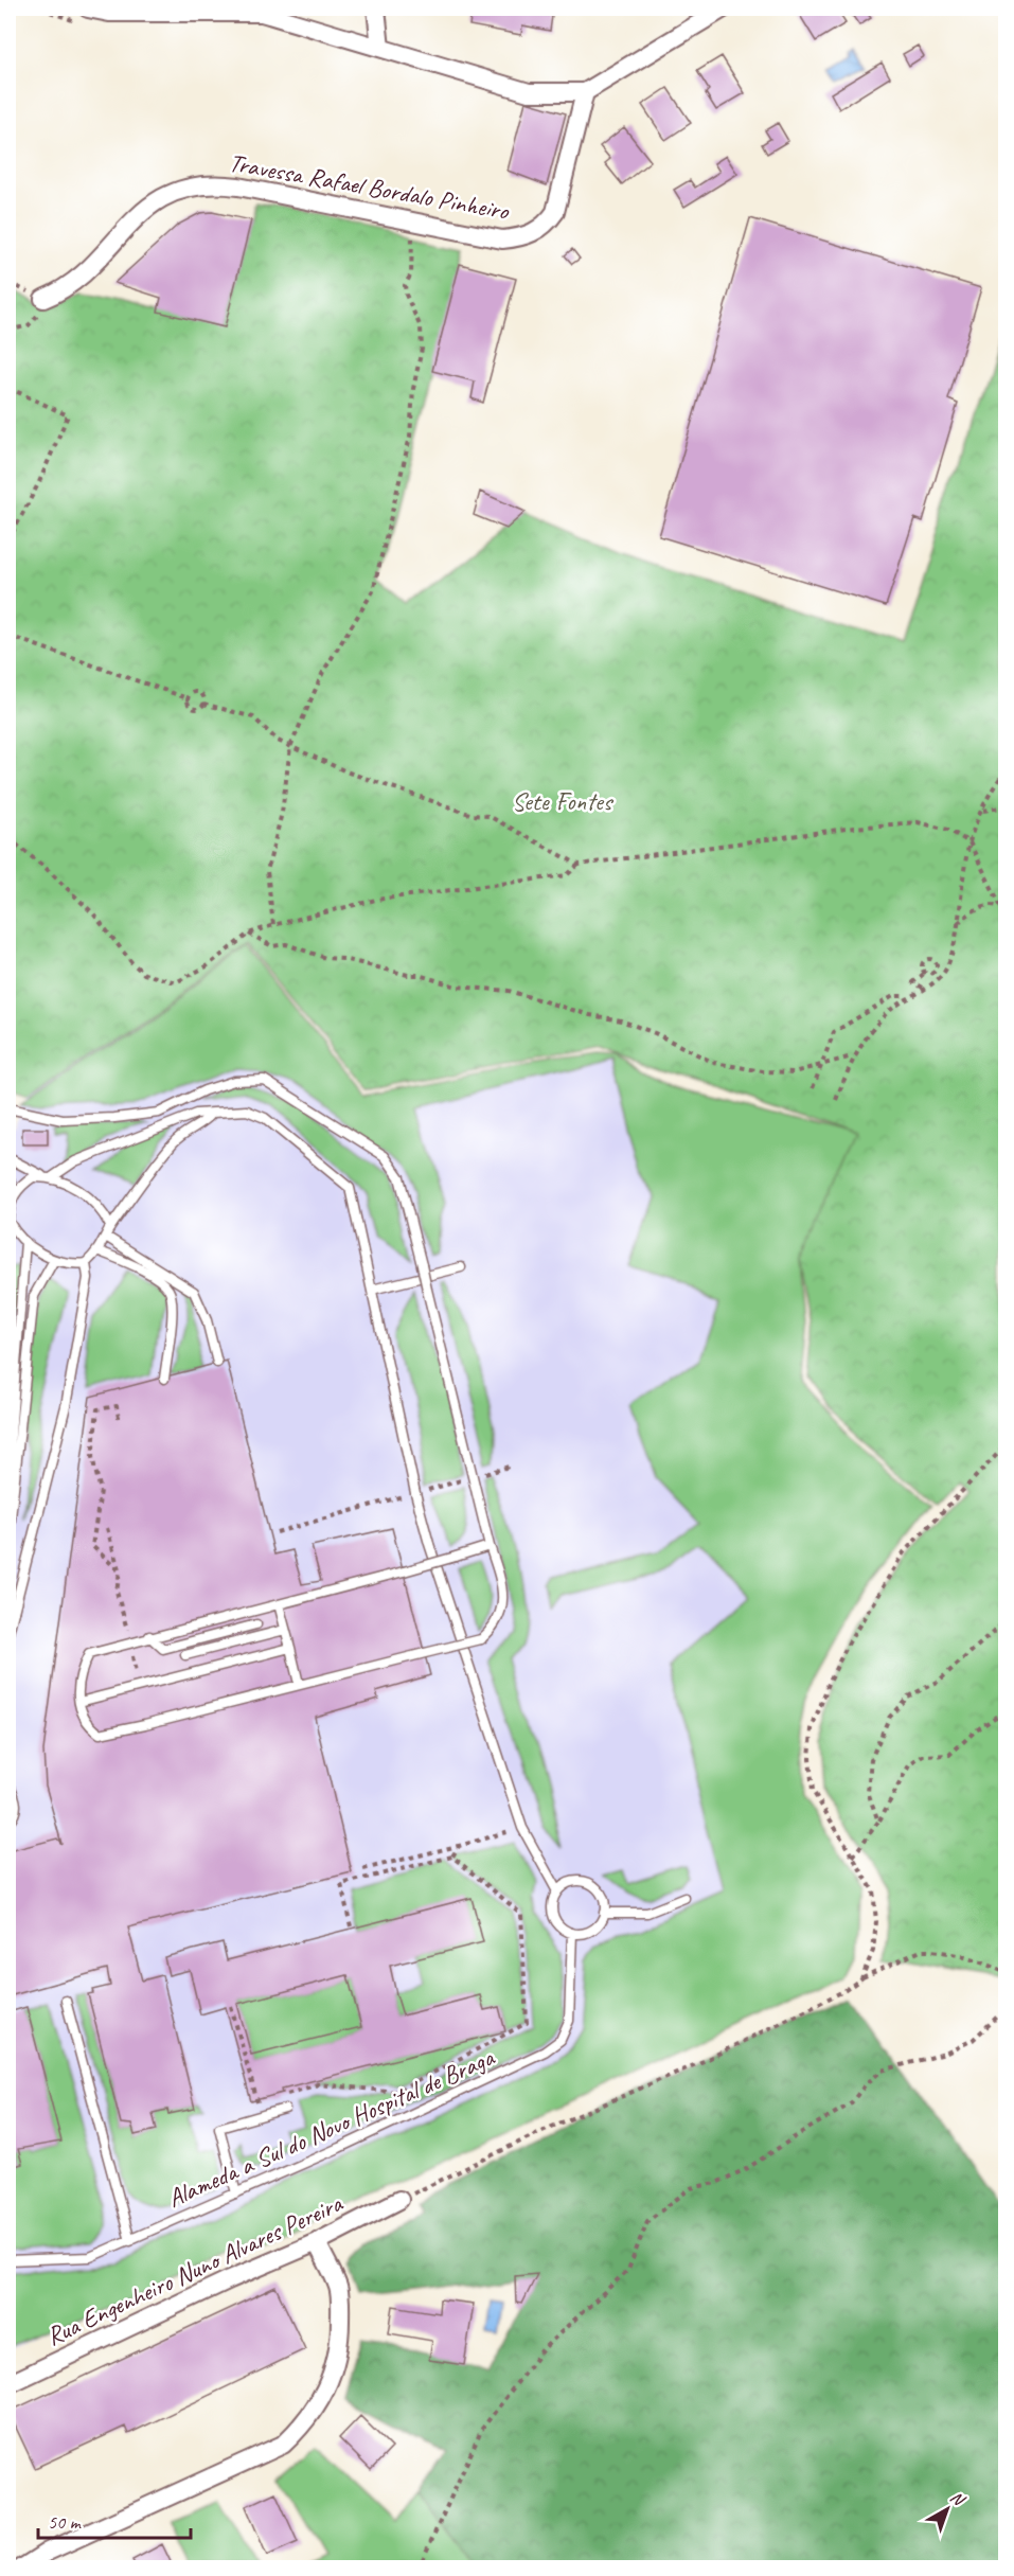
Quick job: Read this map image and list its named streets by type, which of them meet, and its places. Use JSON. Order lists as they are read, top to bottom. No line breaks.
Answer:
{"streets":{"street":["Travessa Rafael Bordalo Pinheiro","Rua Engenheiro Nuno Alvares Pereira"],"lane":["Alameda a Sul do Novo Hospital de Braga"]},"parks":["Sete Fontes"],"scale_bar":"50 m","north":"top right"}
